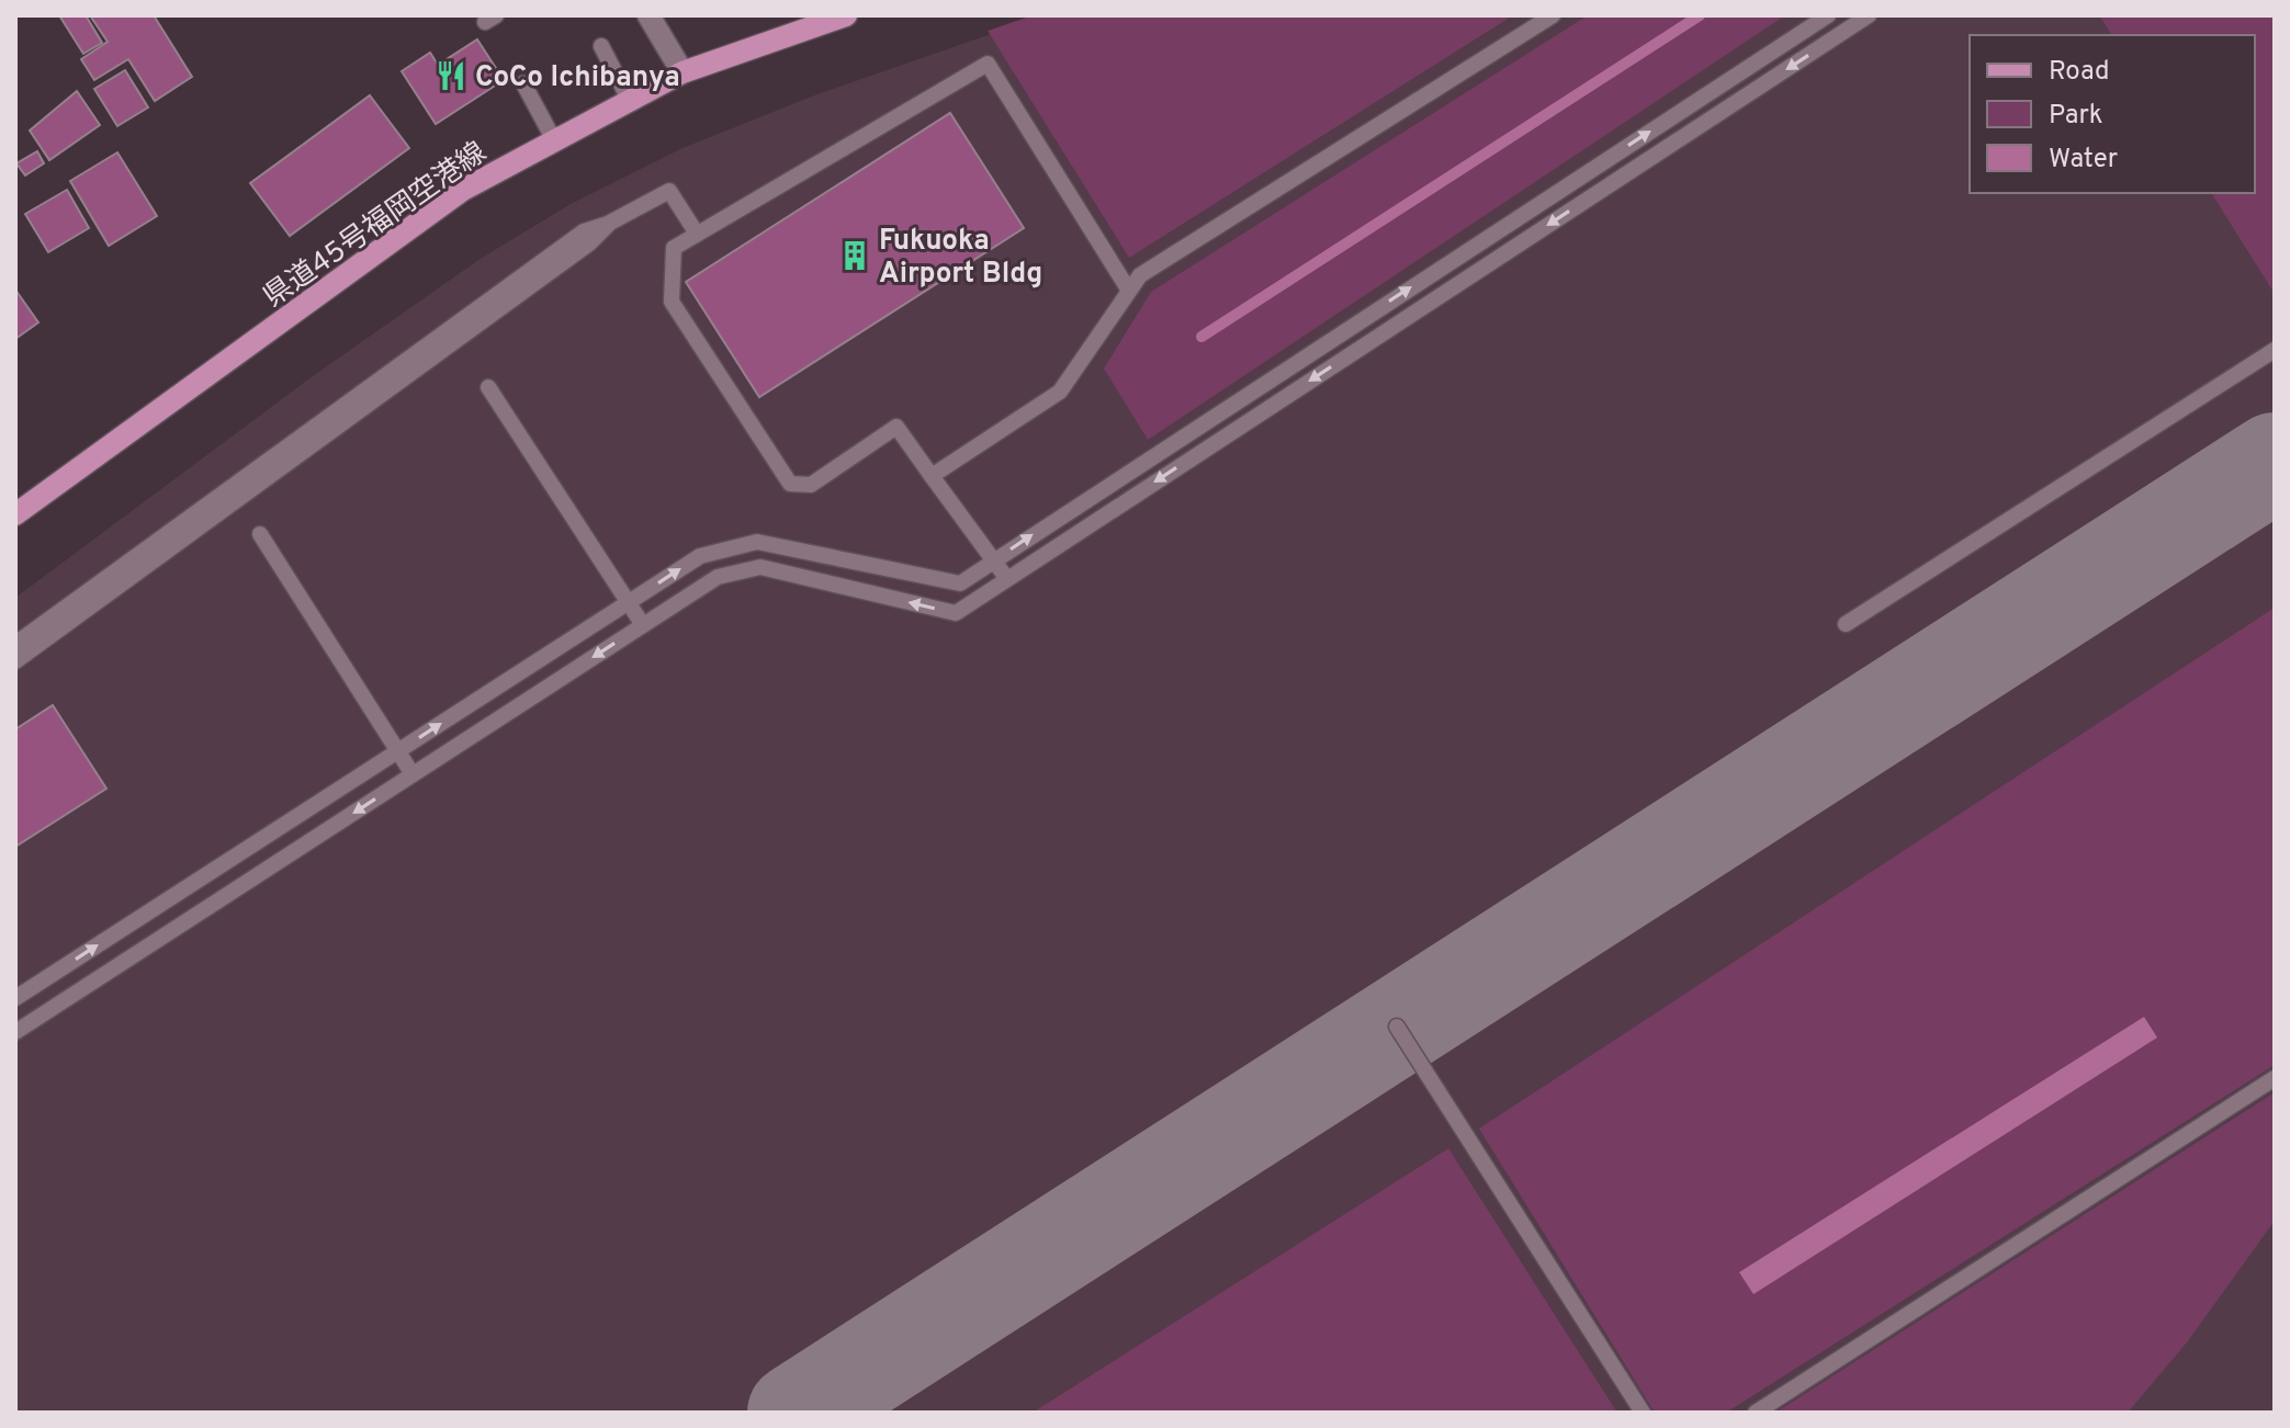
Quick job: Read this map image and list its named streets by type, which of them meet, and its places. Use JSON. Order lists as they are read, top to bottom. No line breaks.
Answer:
{"streets":{"main road":["県道45号福岡空港線"]},"places":{"restaurant":["CoCo Ichibanya"],"building":["Fukuoka Airport Bldg"]},"legend":["Road","Park","Water"]}
